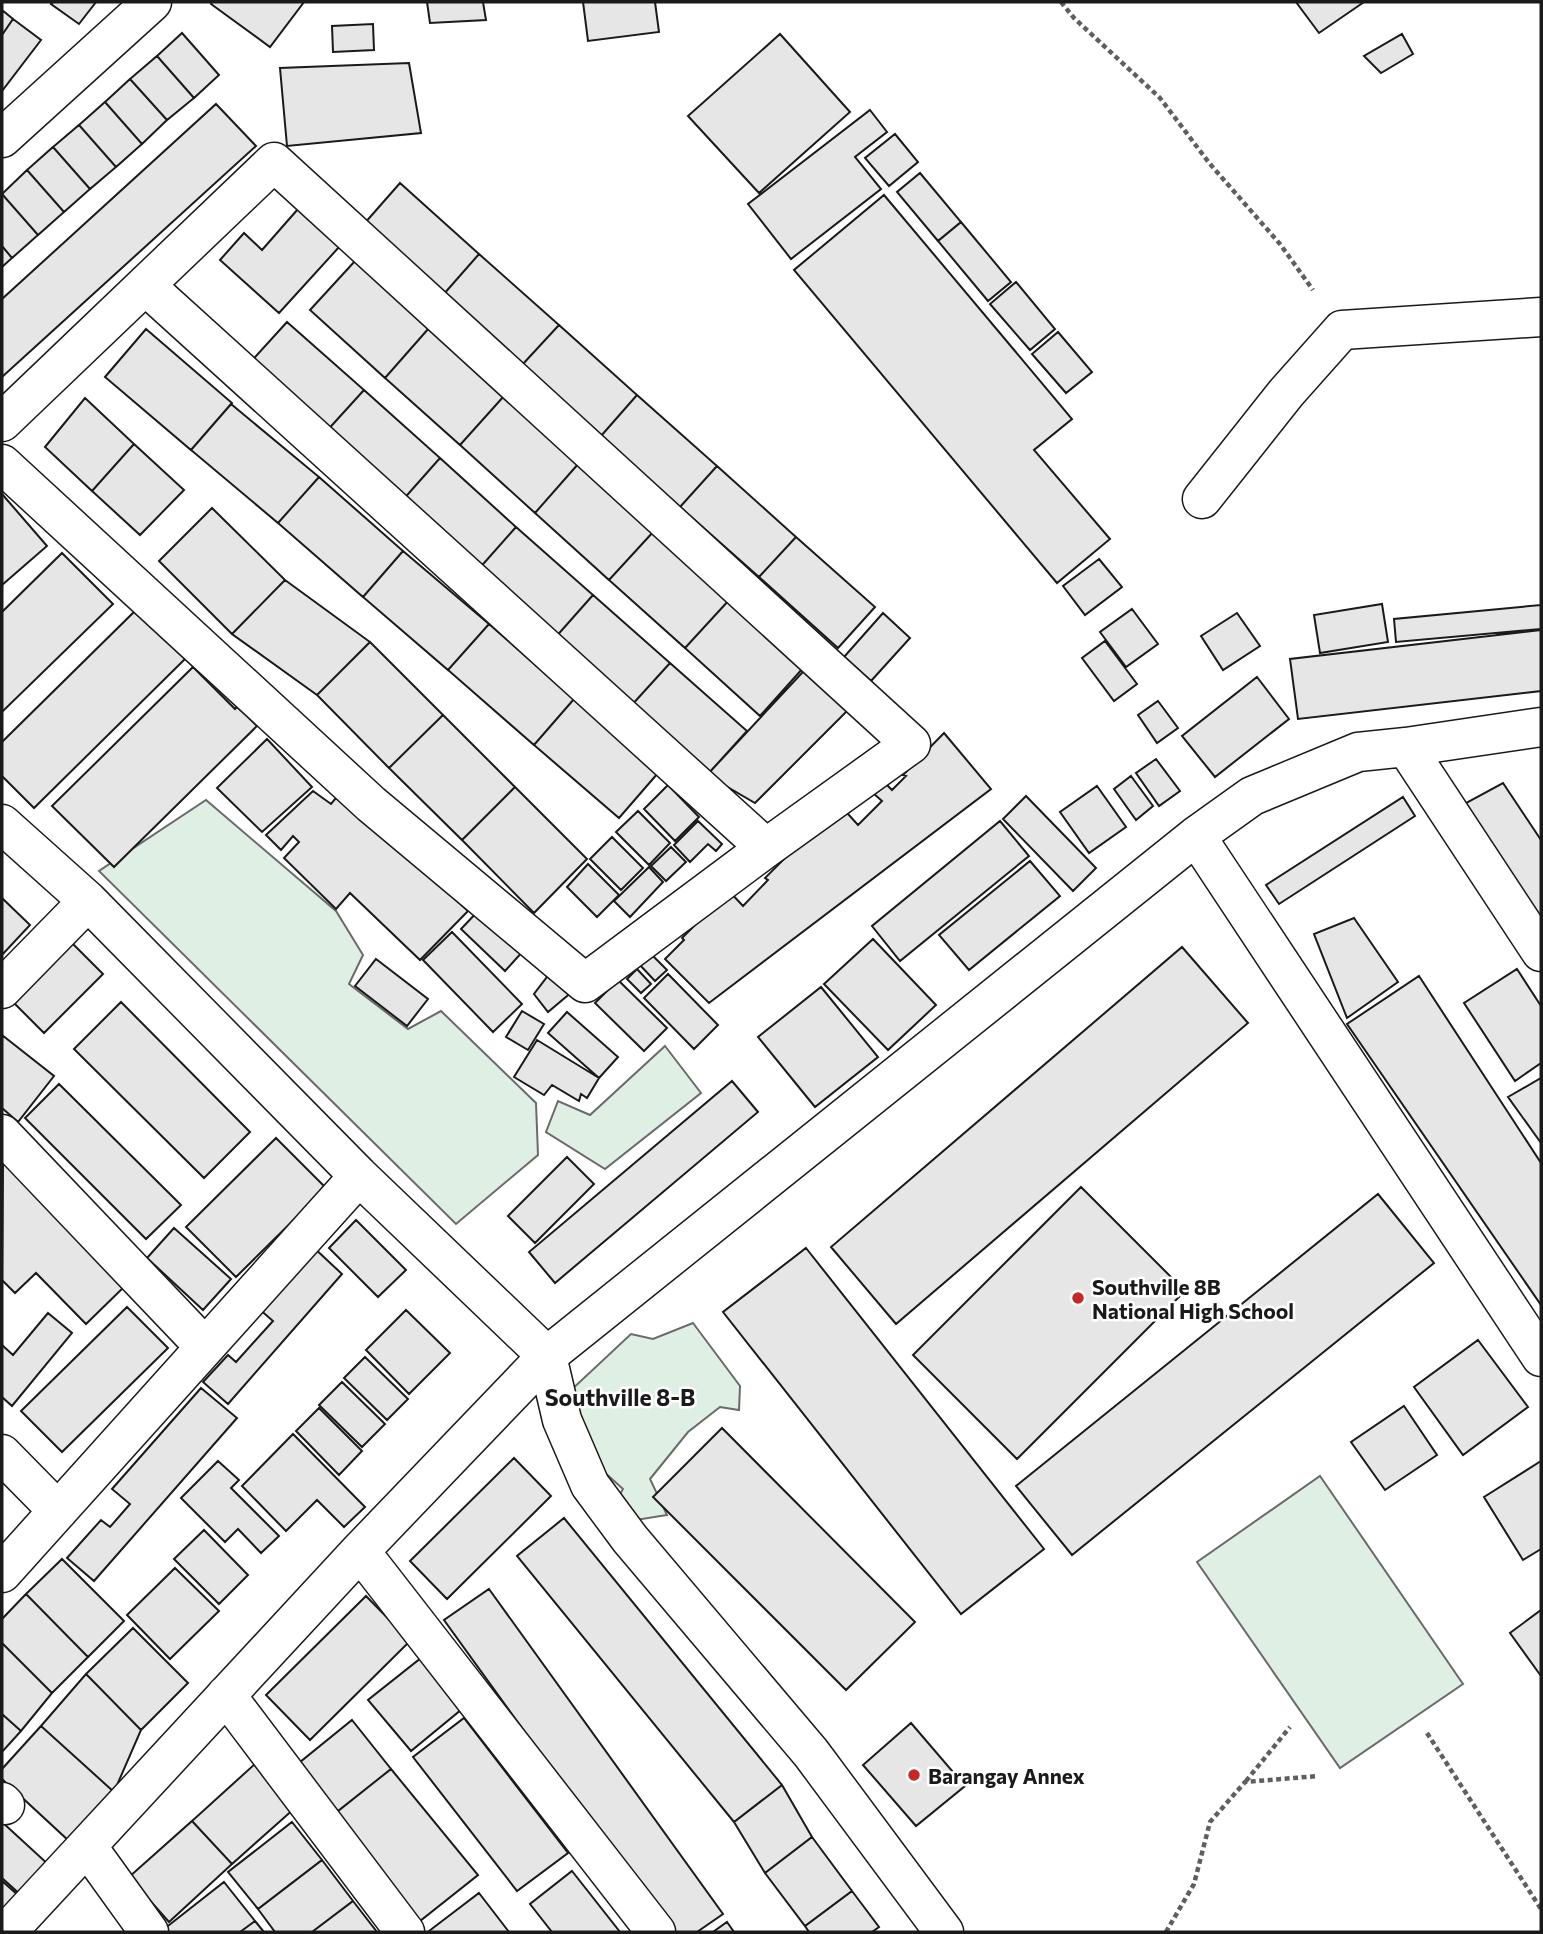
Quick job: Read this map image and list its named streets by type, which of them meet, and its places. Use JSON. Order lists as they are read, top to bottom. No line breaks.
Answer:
{"districts":["Southville 8-B"],"places":["Southville 8B National High School","Barangay Annex"]}
